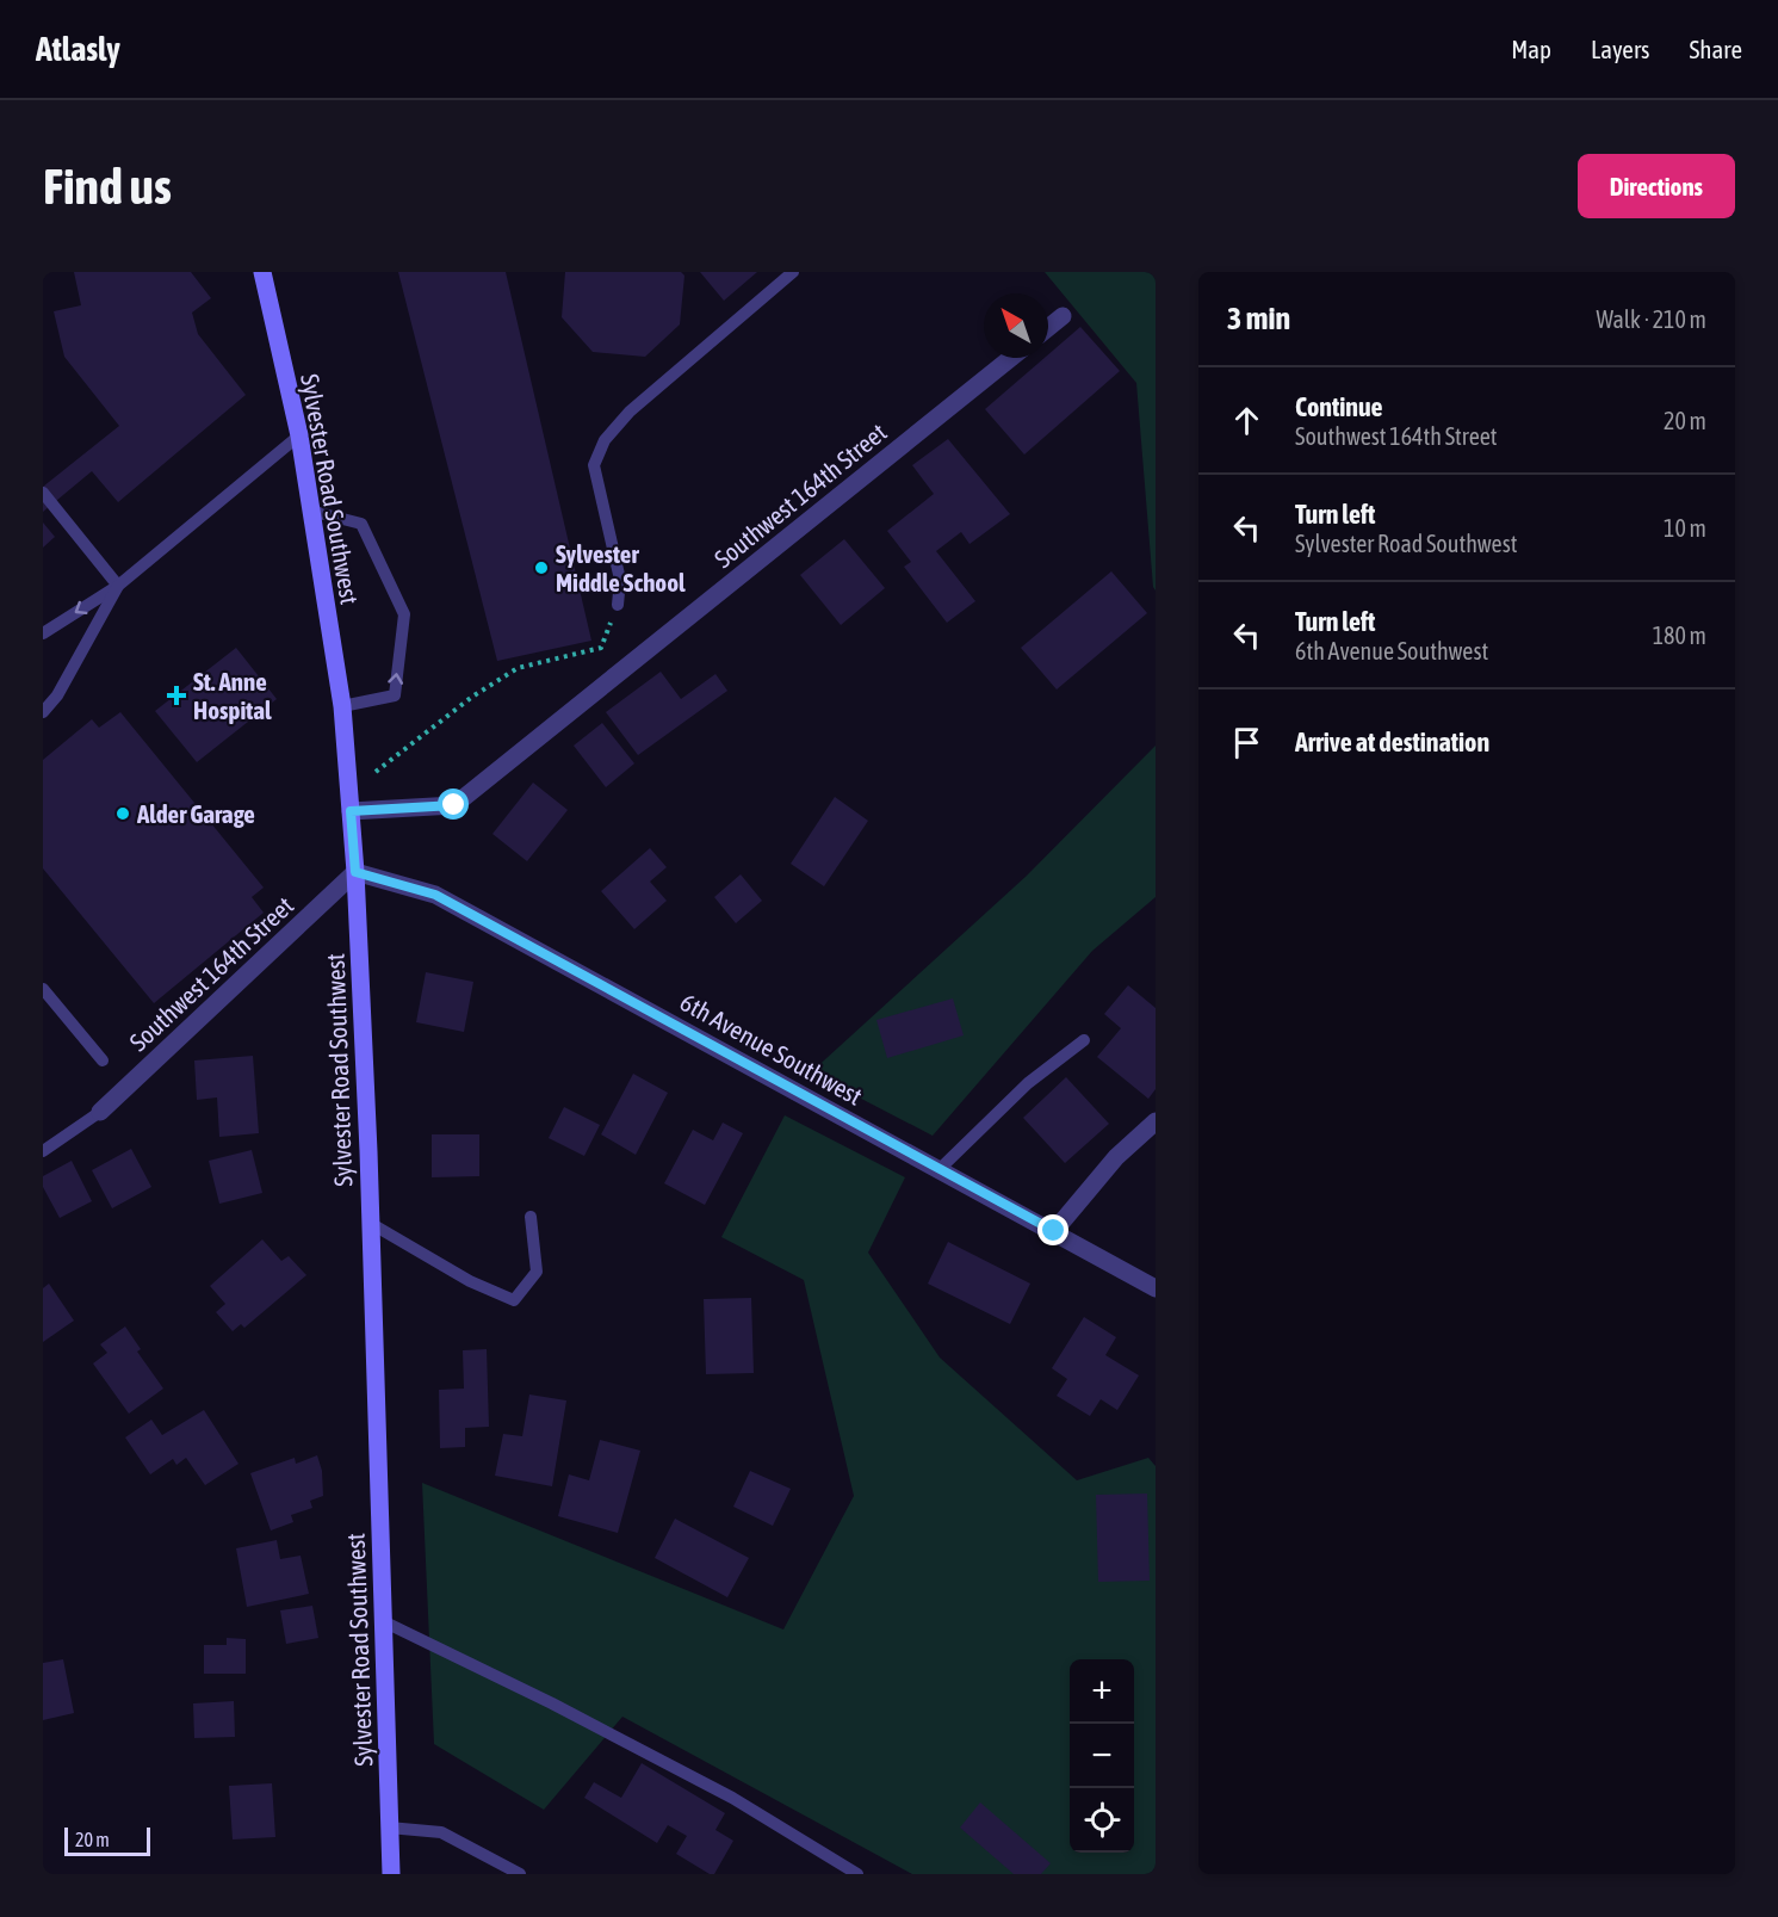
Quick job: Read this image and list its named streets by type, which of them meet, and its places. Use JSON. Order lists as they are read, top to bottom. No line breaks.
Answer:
{"streets":{"street":["Sylvester Road Southwest","Southwest 164th Street","6th Avenue Southwest"]},"crossings":[["Sylvester Road Southwest","Southwest 164th Street"],["Sylvester Road Southwest","6th Avenue Southwest"],["Southwest 164th Street","6th Avenue Southwest"]],"places":{"other":["Sylvester Middle School","Alder Garage"],"health":["St. Anne Hospital"]},"scale_bar":"20 m","north":"top left","page":{"header":"Atlasly","nav":["Map","Layers","Share"],"buttons":"Directions","title":"Find us","heading":["3 min","Walk · 210 m"],"list":[["Continue","Southwest 164th Street","20 m"],["Turn left","Sylvester Road Southwest","10 m"],["Turn left","6th Avenue Southwest","180 m"],"Arrive at destination"],"map_buttons":["+","−"],"scale":"20 m"}}
